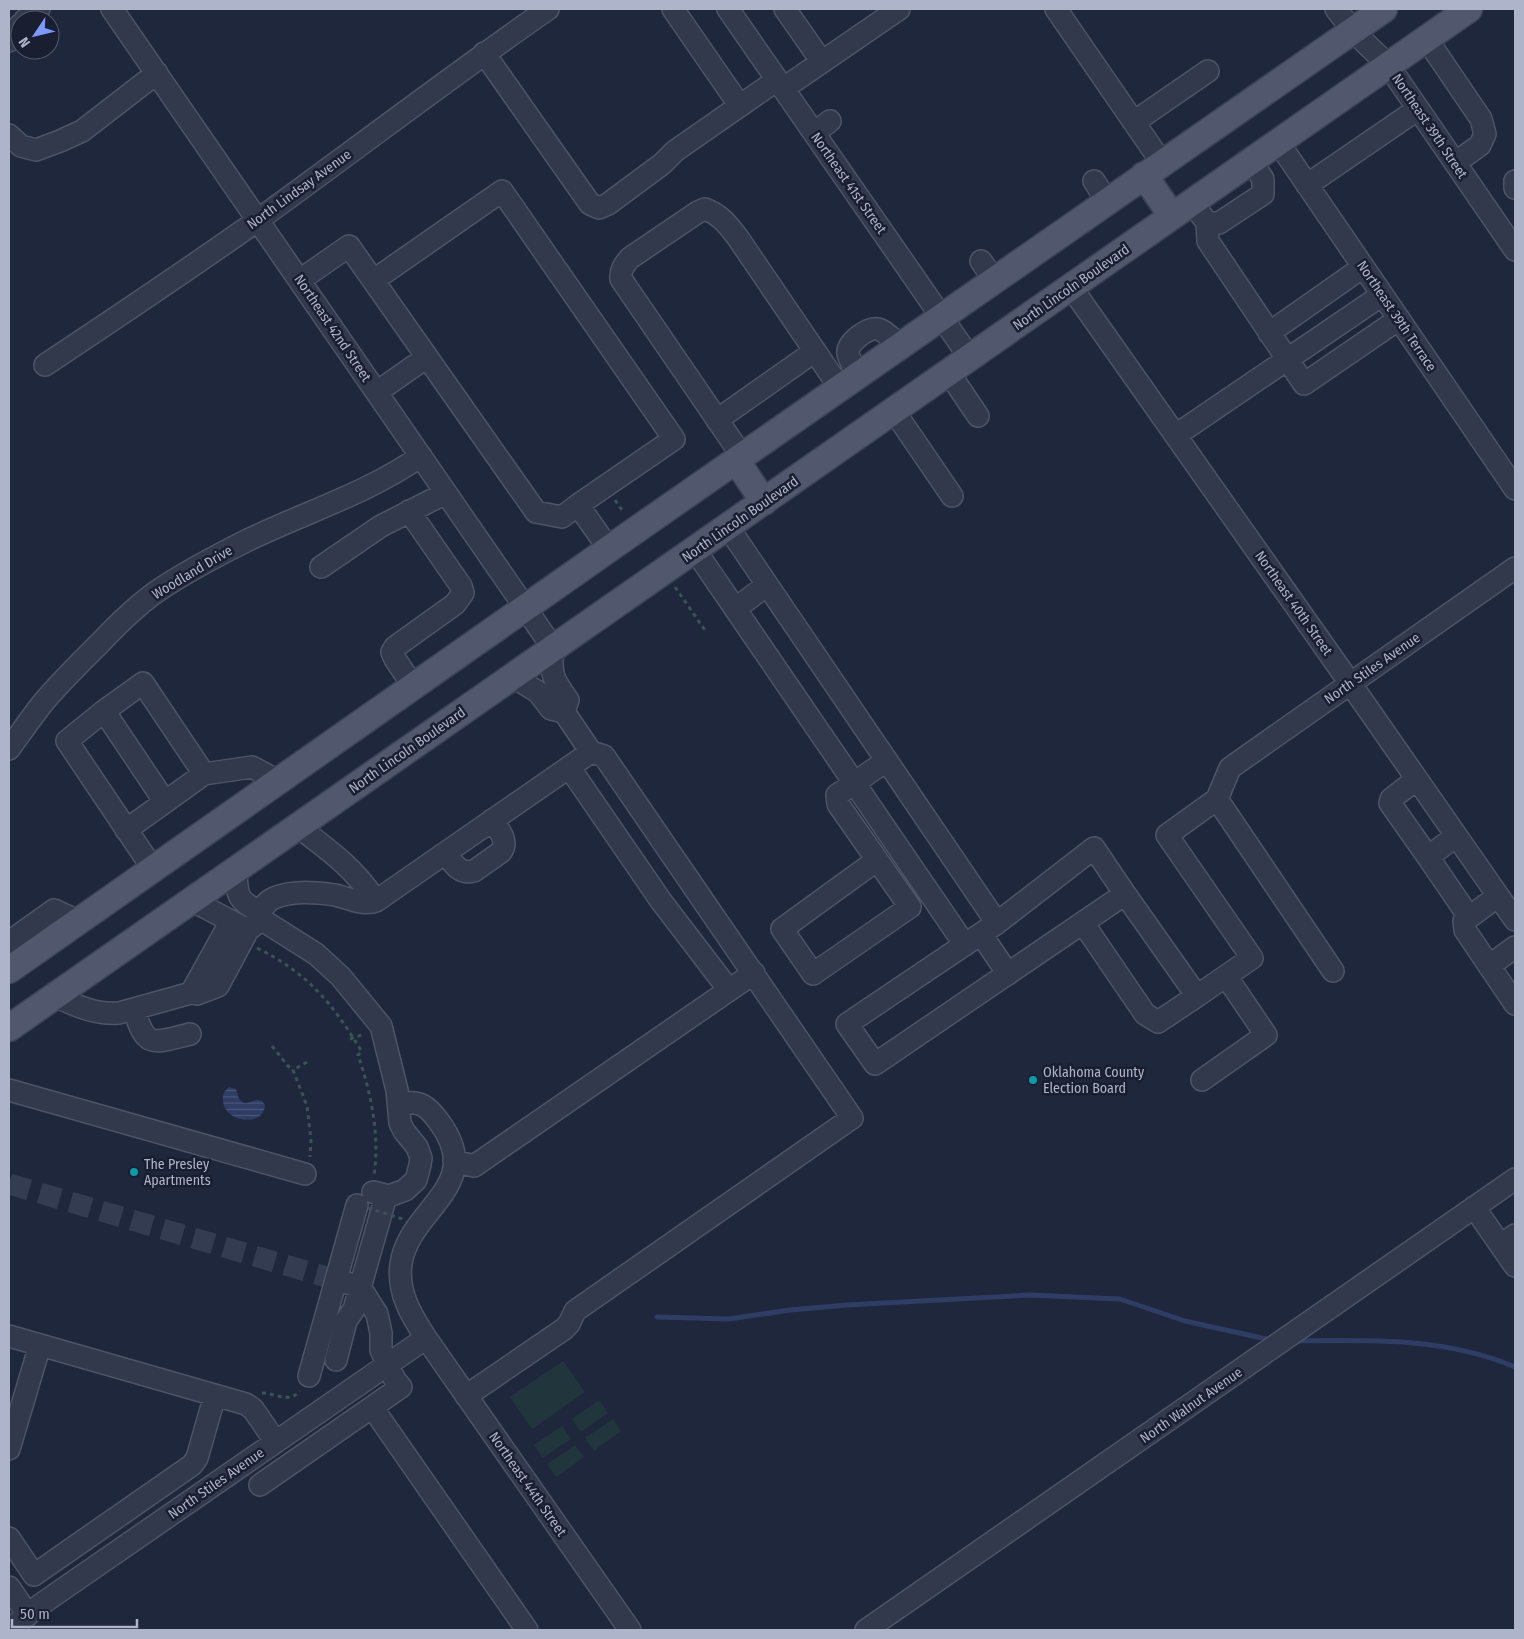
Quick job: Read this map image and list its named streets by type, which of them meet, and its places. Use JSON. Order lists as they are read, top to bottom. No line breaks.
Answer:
{"streets":{"main road":["North Lincoln Boulevard"],"street":["Northeast 39th Street","Northeast 41st Street","North Lindsay Avenue","Northeast 39th Terrace","Northeast 42nd Street","Woodland Drive","Northeast 40th Street","North Stiles Avenue","North Walnut Avenue","Northeast 44th Street"]},"crossings":[["Northeast 39th Street","North Lincoln Boulevard"],["Northeast 41st Street","North Lincoln Boulevard"],["North Lindsay Avenue","Northeast 42nd Street"],["North Lincoln Boulevard","Northeast 39th Terrace"],["North Lincoln Boulevard","Northeast 42nd Street"],["North Lincoln Boulevard","Northeast 40th Street"],["Northeast 42nd Street","Woodland Drive"],["Northeast 40th Street","North Stiles Avenue"],["North Stiles Avenue","Northeast 44th Street"]],"places":["Oklahoma County Election Board","The Presley Apartments"],"scale_bar":"50 m","north":"bottom left"}
